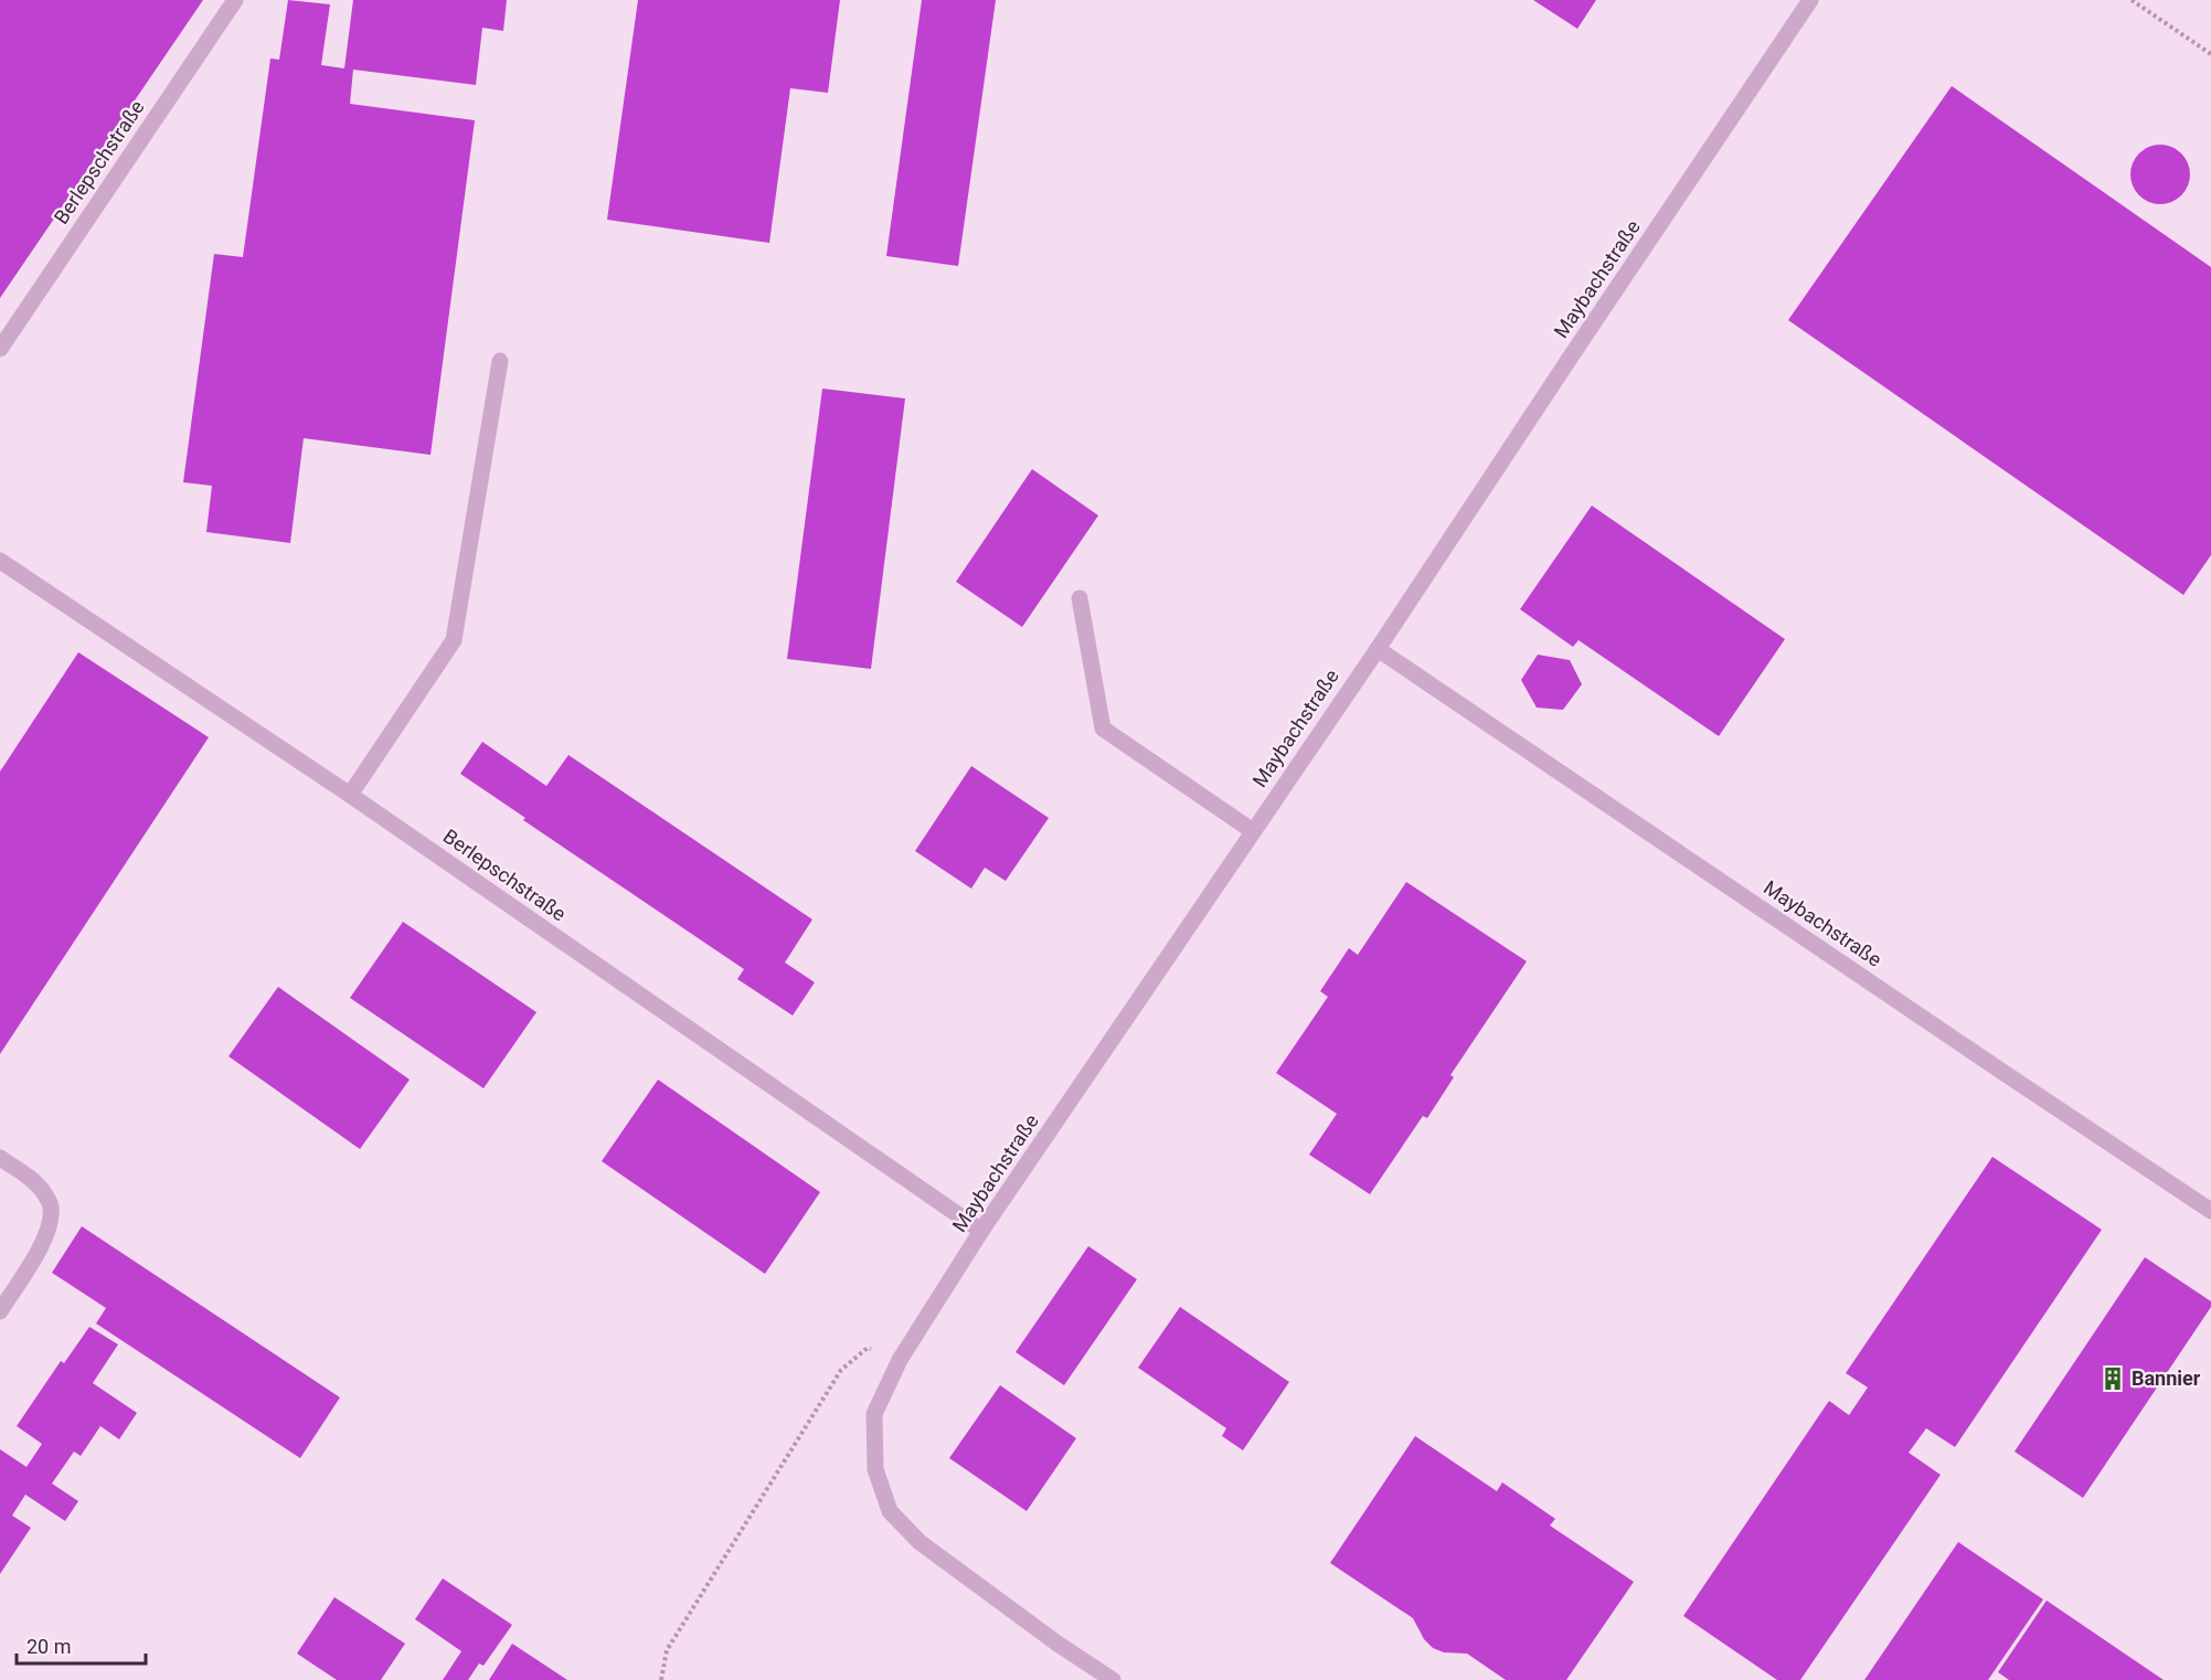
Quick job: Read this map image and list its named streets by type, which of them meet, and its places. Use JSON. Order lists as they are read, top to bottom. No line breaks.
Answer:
{"streets":{"street":["Berlepschstraße","Maybachstraße"]},"crossings":[["Berlepschstraße","Maybachstraße"]],"places":{"building":["Bannier"]},"scale_bar":"20 m"}
